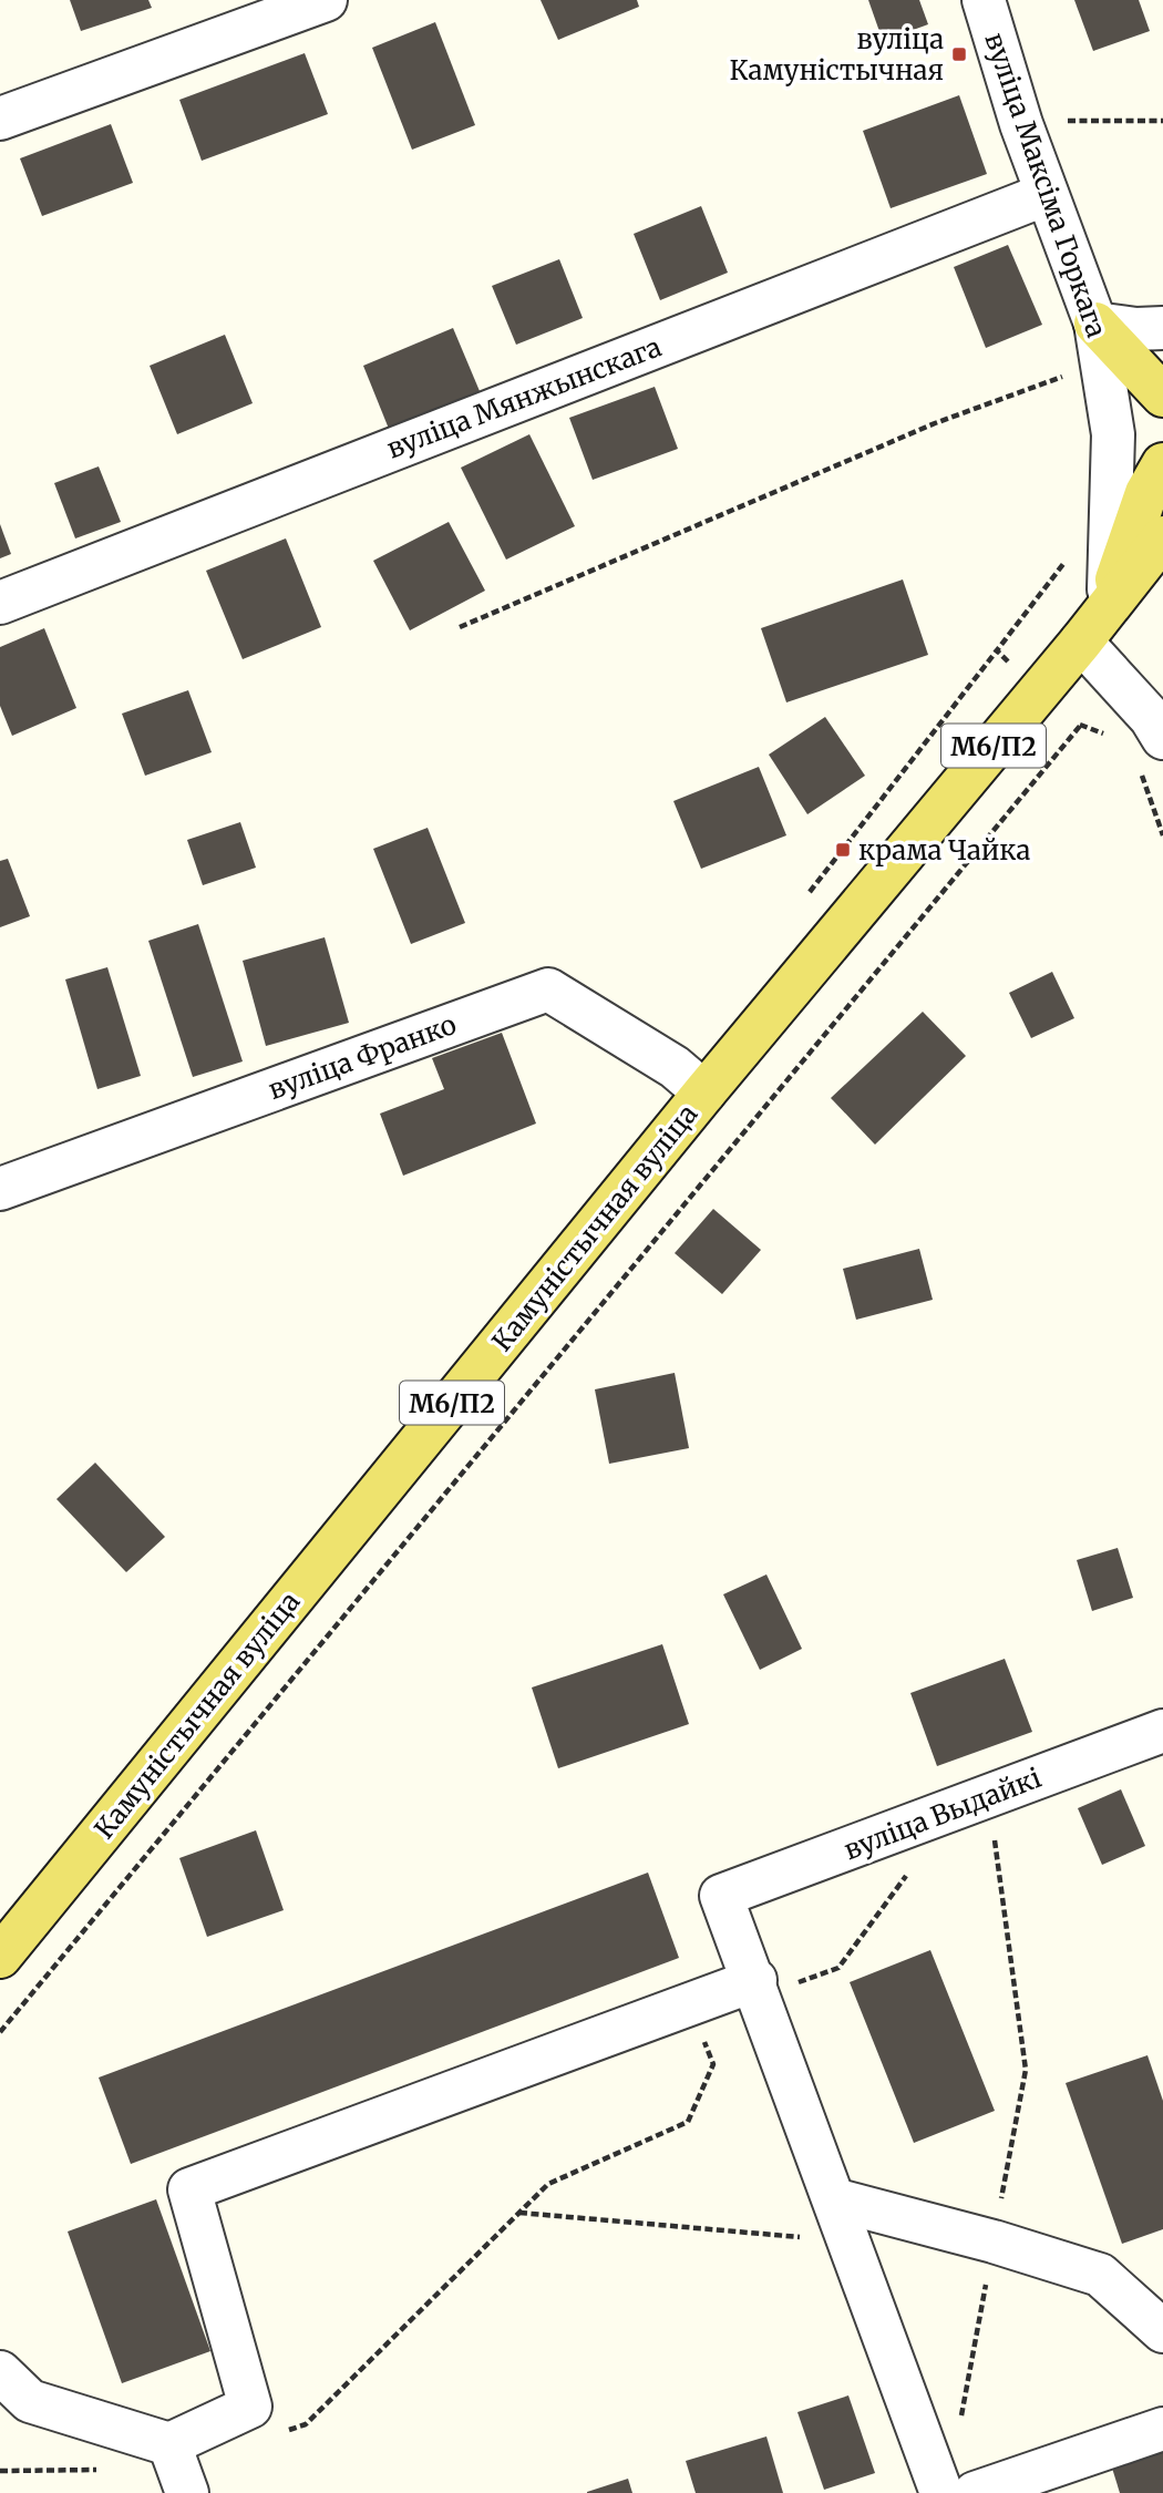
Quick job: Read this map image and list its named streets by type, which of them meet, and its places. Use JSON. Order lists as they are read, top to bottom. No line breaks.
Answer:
{"streets":{"main road":["М6/П2","Камуністычная вуліца"],"street":["вуліца Максіма Горкага","вуліца Мянжынскага","вуліца Франко","вуліца Выдайкі"]},"crossings":[["вуліца Максіма Горкага","вуліца Мянжынскага"],["вуліца Максіма Горкага","М6/П2"],["вуліца Максіма Горкага","Камуністычная вуліца"],["М6/П2","Камуністычная вуліца"],["вуліца Франко","Камуністычная вуліца"]],"places":{"transit":["вуліца Камуністычная","крама Чайка"]}}
